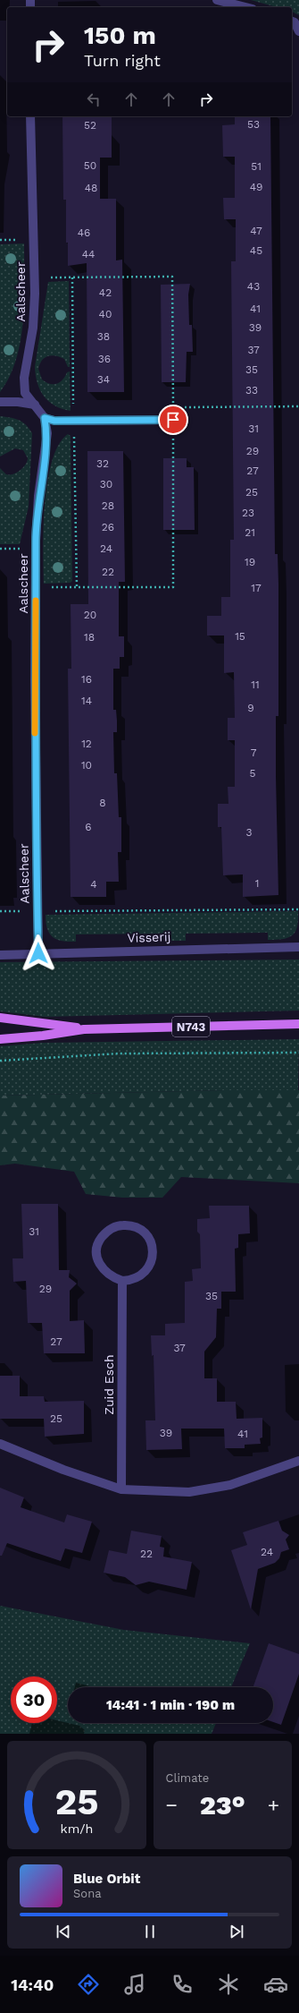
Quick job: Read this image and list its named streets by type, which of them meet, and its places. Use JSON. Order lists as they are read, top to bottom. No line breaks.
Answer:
{"streets":{"main road":["N743"],"street":["Aalscheer","Visserij","Zuid Esch"]},"crossings":[["Aalscheer","Visserij"]],"house_numbers":["53","52","50","51","49","48","47","46","45","44","43","42","41","40","39","38","37","36","35","34","33","31","29","32","27","30","25","28","23","26","21","24","19","22","17","20","15","18","16","11","14","9","12","7","10","5","8","6","3","1","4","31","29","35","27","37","25","39","41","24","22"],"page":{"turn":["150 m","Turn right"],"limit":"30","trip":"14:41 · 1 min · 190 m","tile":"Climate","heat":["−","23°","+"],"song":["Blue Orbit","Sona"],"tabs":"14:40","gauge":["25","km/h"]}}
